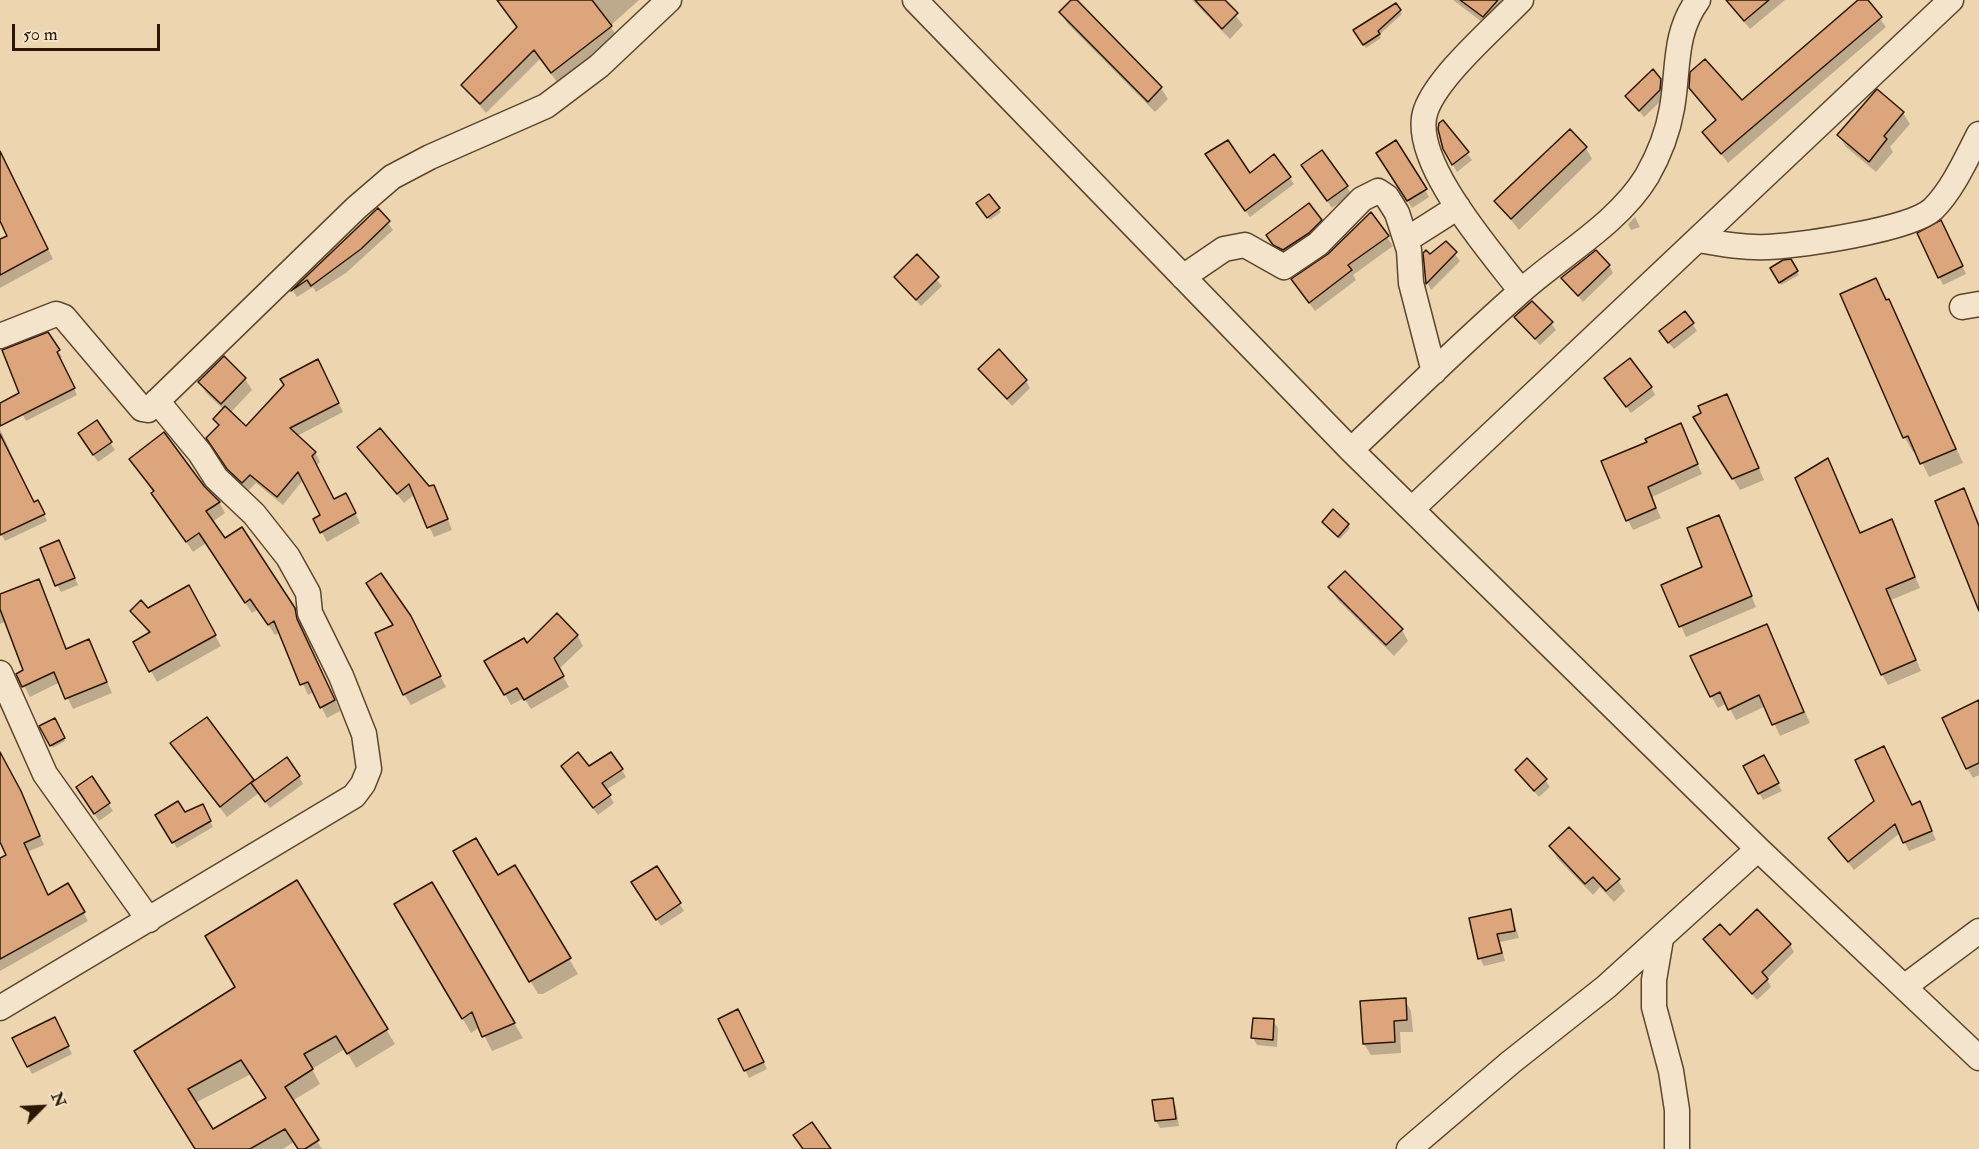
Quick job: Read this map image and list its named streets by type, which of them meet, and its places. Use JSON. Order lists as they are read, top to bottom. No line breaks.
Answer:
{"scale_bar":"50 m","north":"top right"}
